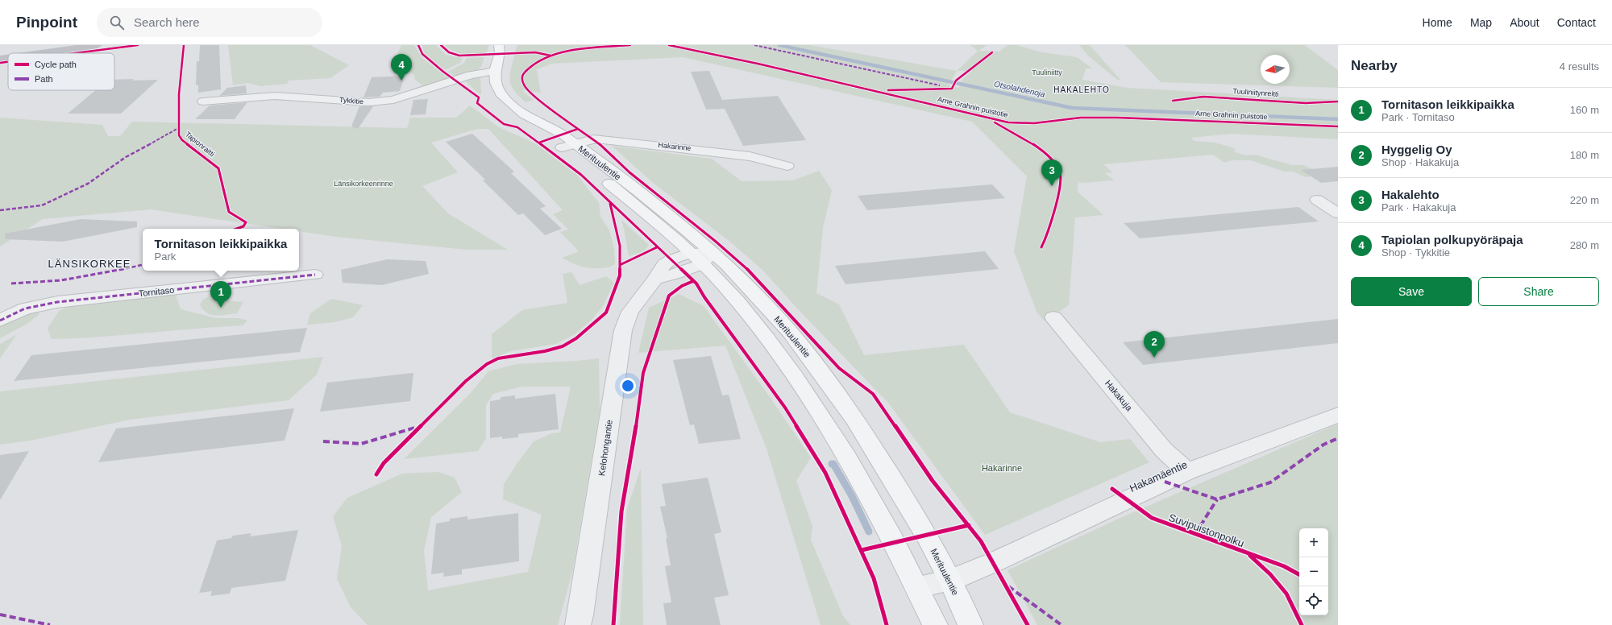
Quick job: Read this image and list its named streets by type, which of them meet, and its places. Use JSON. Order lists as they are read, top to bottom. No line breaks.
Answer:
{"streets":{"main road":["Merituulentie"],"street":["Tykkitie","Hakarinne","Tornitaso","Hakakuja","Kelohongantie","Hakamäentie"],"cycle path":["Tuuliniitynreitti","Arne Grahnin puistotie","Tapionraitti","Suvipuistonpolku"]},"crossings":[["Tykkitie","Merituulentie"],["Hakarinne","Merituulentie"],["Merituulentie","Kelohongantie"],["Merituulentie","Hakamäentie"],["Hakakuja","Hakamäentie"]],"districts":["HAKALEHTO","LÄNSIKORKEE"],"water":["Otsolahdenoja"],"parks":["Tuuliniitty","Länsikorkeenrinne","Hakarinne"],"legend":["Cycle path","Path"],"north":"left","page":{"header":"Pinpoint","search":"Search here","nav":["Home","Map","About","Contact"],"heading":["Nearby","4 results"],"pins":["4","3","1","2"],"list":[{"mark":"1","name":"Tornitason leikkipaikka","note":"Park · Tornitaso","value":"160 m"},{"mark":"2","name":"Hyggelig Oy","note":"Shop · Hakakuja","value":"180 m"},{"mark":"3","name":"Hakalehto","note":"Park · Hakakuja","value":"220 m"},{"mark":"4","name":"Tapiolan polkupyöräpaja","note":"Shop · Tykkitie","value":"280 m"}],"popup":["Tornitason leikkipaikka","Park"],"buttons":["Save","Share"],"map_buttons":["+","−"]}}
